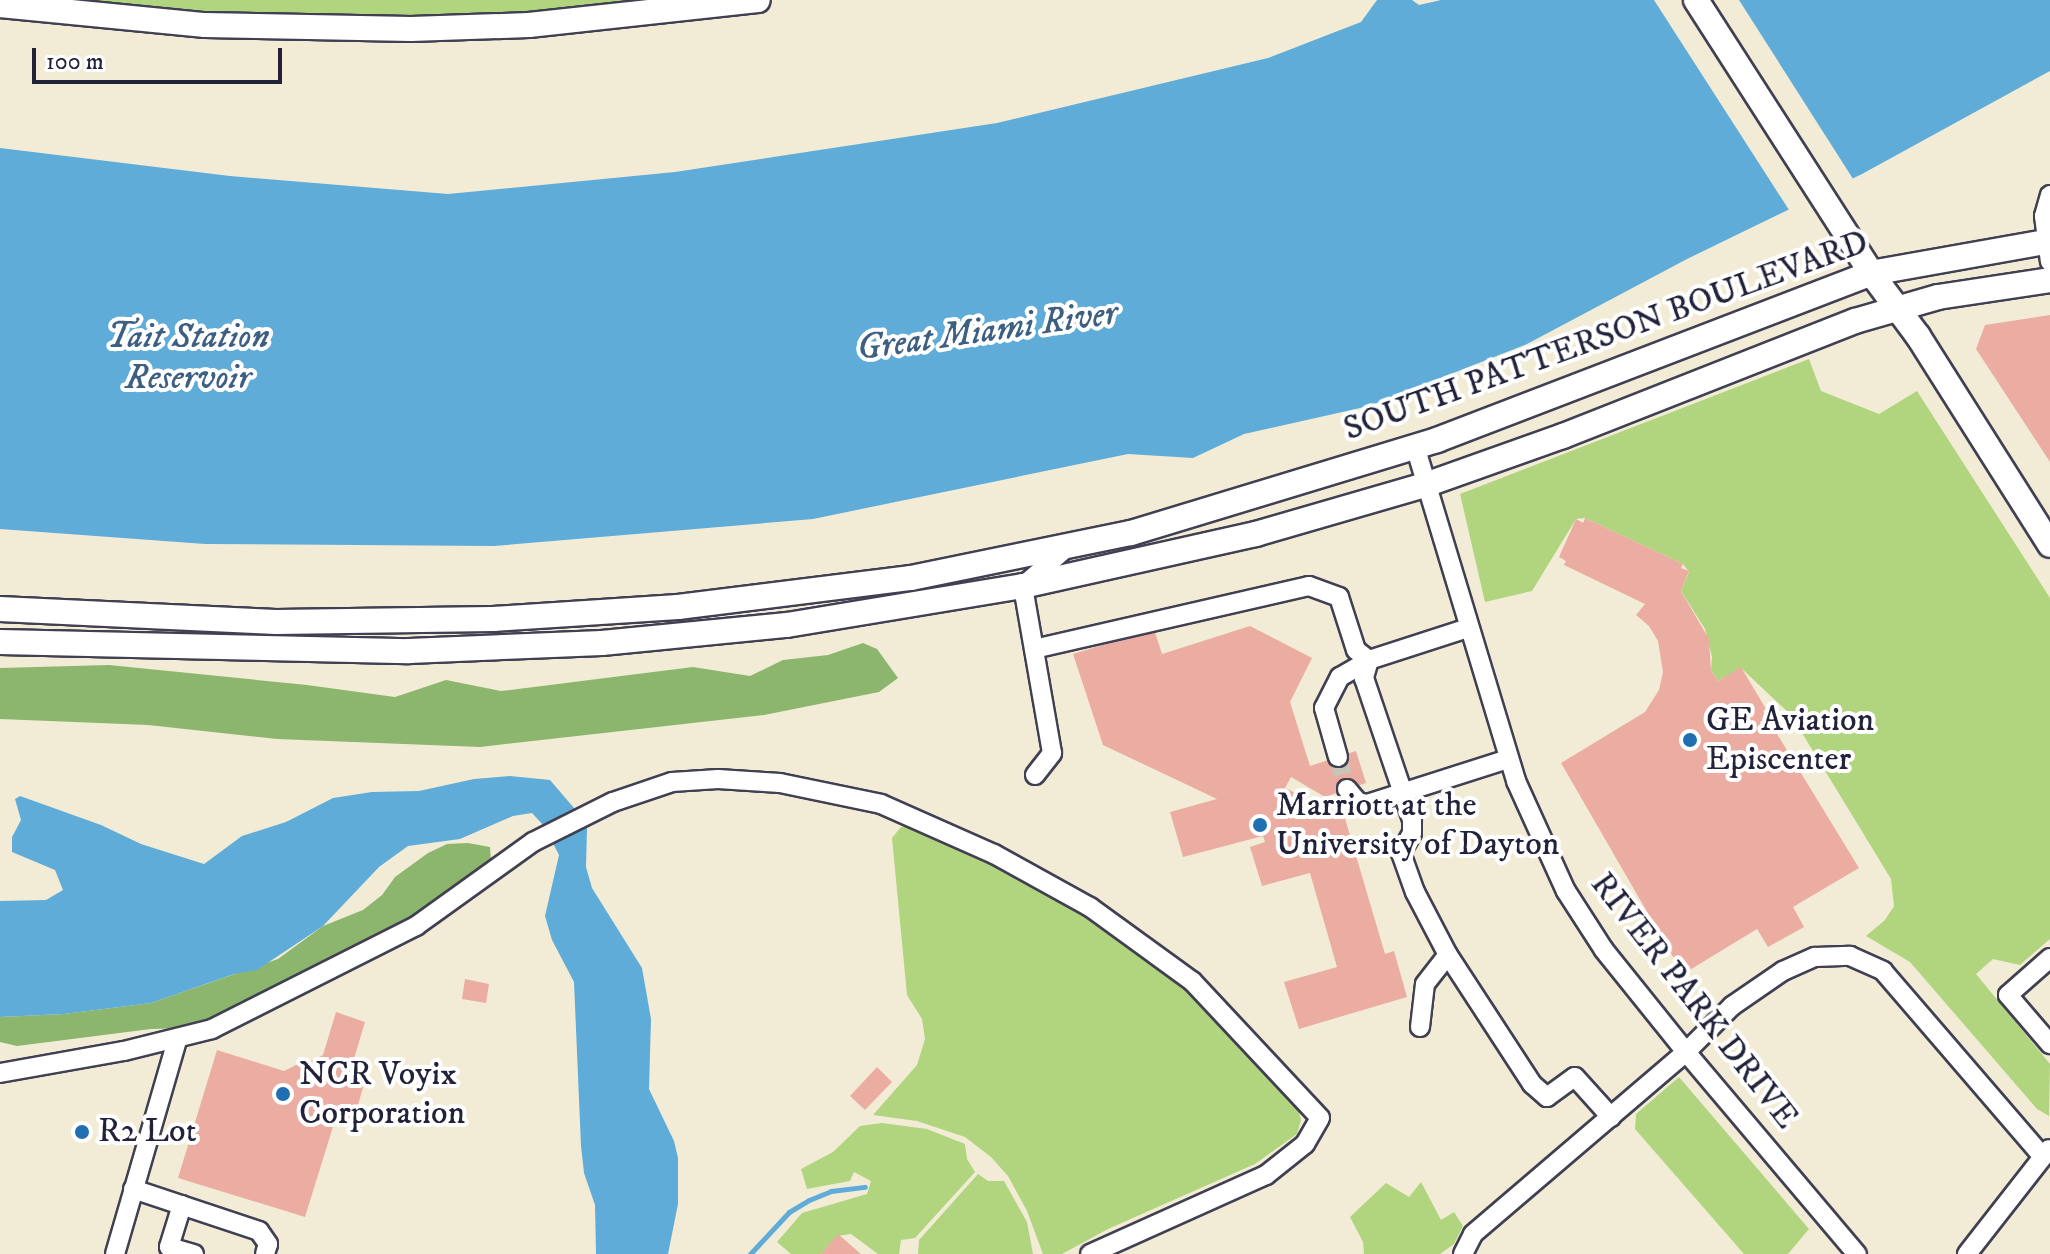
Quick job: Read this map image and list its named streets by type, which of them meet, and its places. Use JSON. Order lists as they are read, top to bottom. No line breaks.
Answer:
{"streets":{"main road":["SOUTH PATTERSON BOULEVARD"],"street":["RIVER PARK DRIVE"]},"crossings":[["SOUTH PATTERSON BOULEVARD","RIVER PARK DRIVE"]],"water":["Great Miami River","Tait Station Reservoir"],"places":["GE Aviation Episcenter","Marriott at the University of Dayton","NCR Voyix Corporation","R2 Lot"],"scale_bar":"100 m"}
